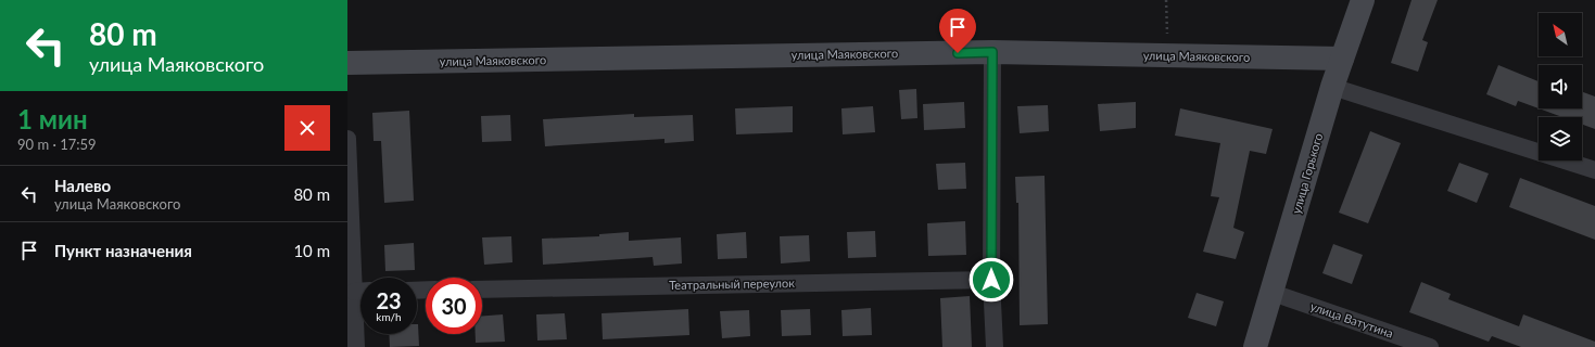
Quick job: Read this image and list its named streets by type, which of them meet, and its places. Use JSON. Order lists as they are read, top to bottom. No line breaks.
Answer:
{"streets":{"street":["улица Маяковского","улица Горького","Театральный переулок","улица Ватутина"]},"crossings":[["улица Маяковского","улица Горького"],["улица Горького","улица Ватутина"]],"north":"top left","page":{"turn":["80 m","улица Маяковского"],"heading":["1 мин","90 m · 17:59"],"list":[{"name":"Налево","note":"улица Маяковского","value":"80 m"},{"name":"Пункт назначения","value":"10 m"}],"speed":"23 km/h","limit":"30"}}
